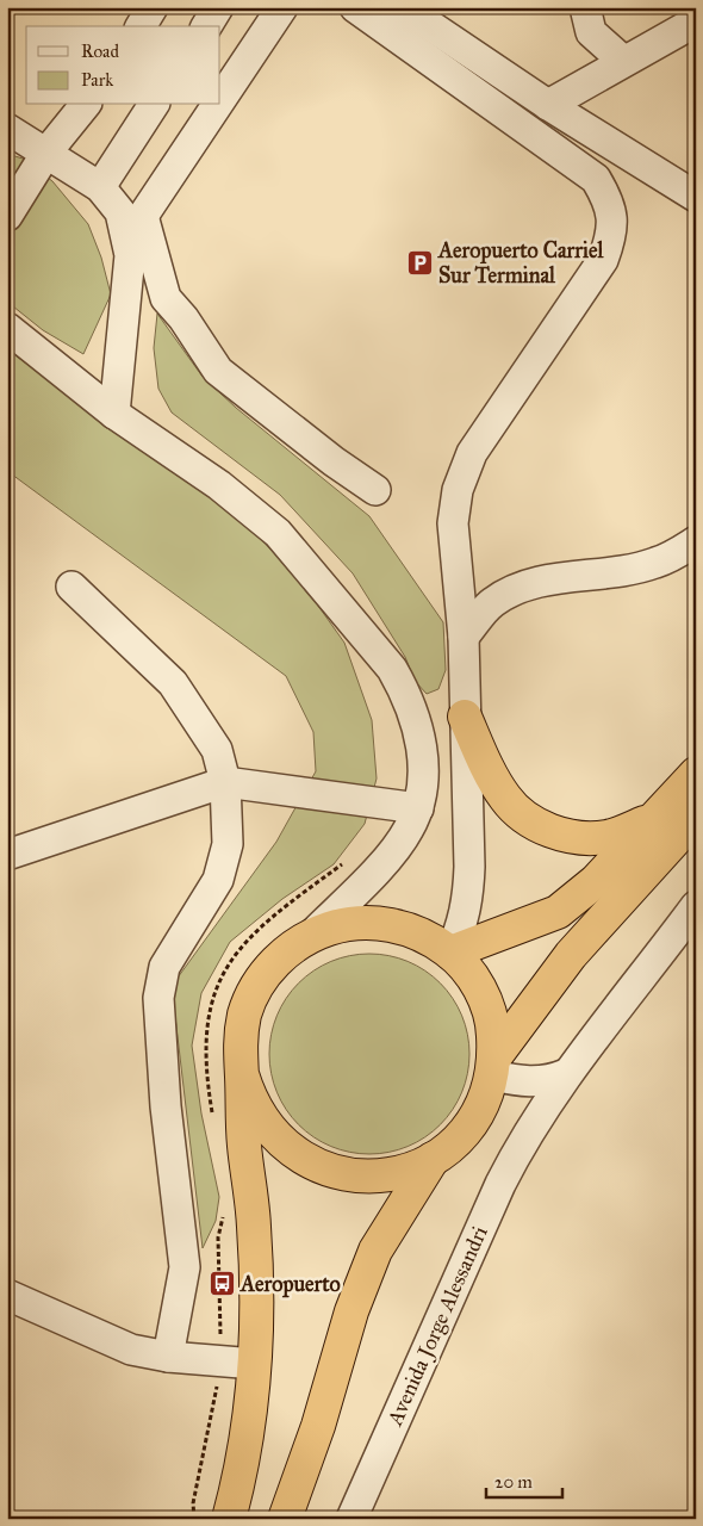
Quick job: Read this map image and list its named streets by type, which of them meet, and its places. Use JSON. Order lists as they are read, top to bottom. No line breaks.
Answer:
{"streets":{"street":["Avenida Jorge Alessandri"]},"places":{"parking":["Aeropuerto Carriel Sur Terminal"],"bus stop":["Aeropuerto"]},"legend":["Road","Park"],"scale_bar":"20 m"}
